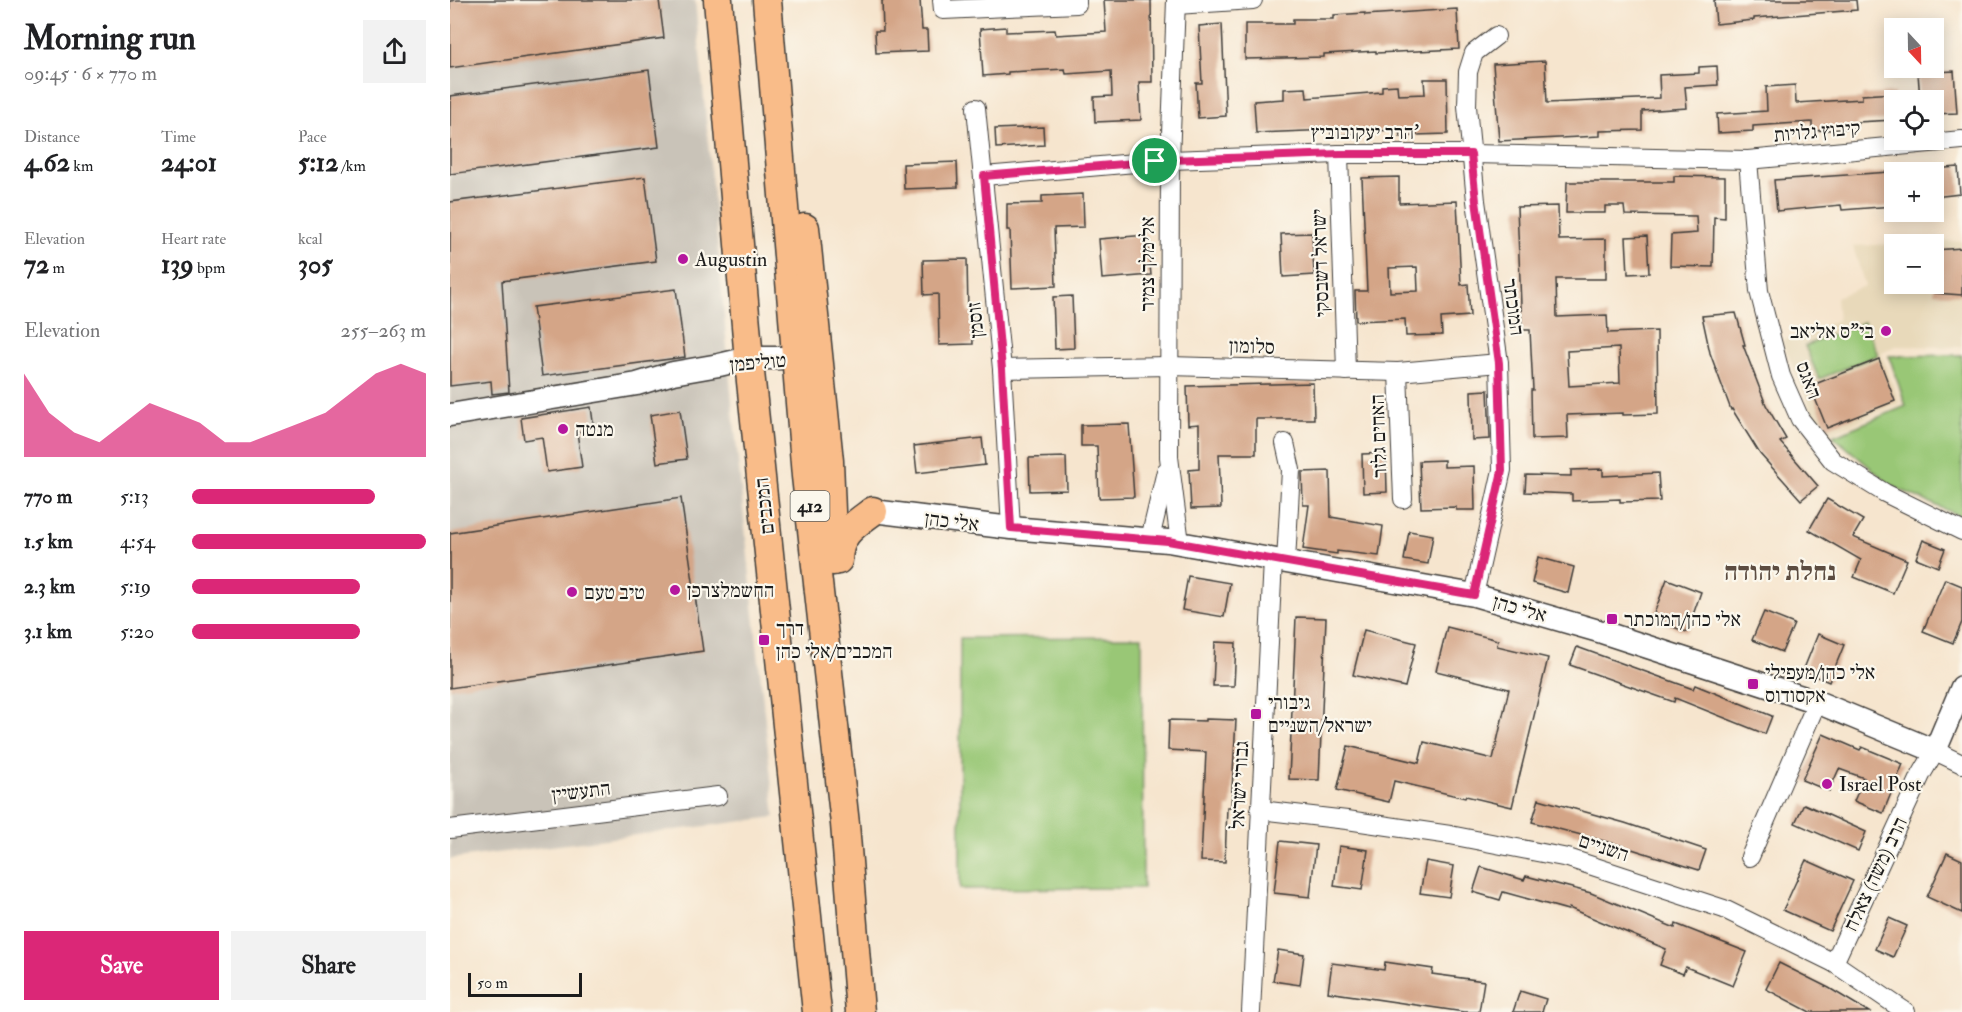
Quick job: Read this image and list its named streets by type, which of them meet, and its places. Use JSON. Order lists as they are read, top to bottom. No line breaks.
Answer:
{"streets":{"main road":["המכבים","412"],"street":["קיבוץ גלויות","הרב יעקובוביץ'","ישראל דשבסקי","אלימלך צמיר","המוכתר","זוסמן","סלומון","טוליפמן","האגס","האחים גלזר","אלי כהן","גבורי ישראל","התעשיין","השניים","הרב (משה) צאלח"]},"crossings":[["קיבוץ גלויות","הרב יעקובוביץ'"],["קיבוץ גלויות","האגס"],["הרב יעקובוביץ'","ישראל דשבסקי"],["הרב יעקובוביץ'","אלימלך צמיר"],["הרב יעקובוביץ'","המוכתר"],["הרב יעקובוביץ'","זוסמן"],["הרב יעקובוביץ'","האגס"],["ישראל דשבסקי","סלומון"],["אלימלך צמיר","סלומון"],["אלימלך צמיר","אלי כהן"],["המוכתר","סלומון"],["המוכתר","אלי כהן"],["זוסמן","סלומון"],["זוסמן","אלי כהן"],["סלומון","האחים גלזר"],["טוליפמן","המכבים"],["טוליפמן","412"],["אלי כהן","גבורי ישראל"],["אלי כהן","הרב (משה) צאלח"],["גבורי ישראל","השניים"],["השניים","הרב (משה) צאלח"]],"districts":["נחלת יהודה"],"places":{"other":["Augustin","בי\"ס אליאב","מנטה","החשמלצרכן","טיב טעם","Israel Post"],"transit":["אלי כהן/המוכתר","דרך המכבים/אלי כהן","אלי כהן/מעפילי אקסודוס","גיבורי ישראל/השניים"]},"scale_bar":"50 m","north":"bottom","page":{"heading":["Morning run","09:45 · 6 × 770 m"],"map_buttons":["+","−"],"stats":[["Distance","4.62 km"],["Time","24:01"],["Pace","5:12 /km"],["Elevation","72 m"],["Heart rate","139 bpm"],["kcal","305"]],"chart":["Elevation","255–263 m"],"list":[{"name":"770 m","note":"5:13"},{"name":"1.5 km","note":"4:54"},{"name":"2.3 km","note":"5:19"},{"name":"3.1 km","note":"5:20"}],"buttons":["Save","Share"],"scale":"50 m"}}
